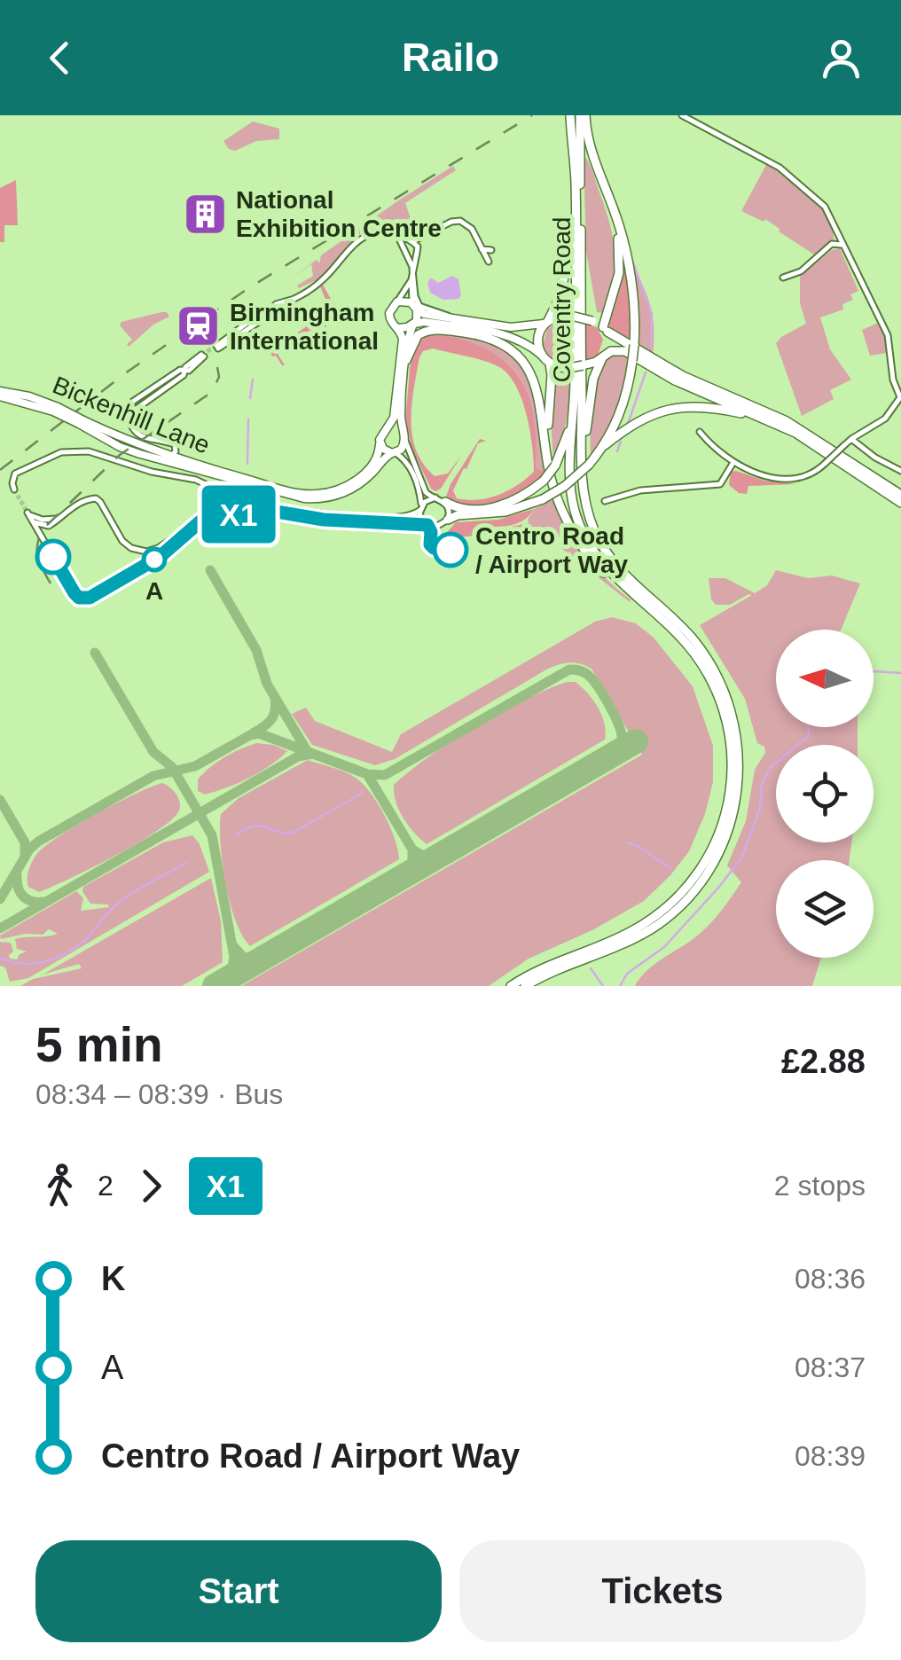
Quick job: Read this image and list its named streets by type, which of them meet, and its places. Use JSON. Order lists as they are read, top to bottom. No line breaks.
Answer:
{"streets":{"highway":["Coventry Road"],"main road":["Bickenhill Lane"]},"places":{"building":["National Exhibition Centre"],"station":["Birmingham International"],"other":["Centro Road / Airport Way","A"]},"lines":["bus line X1"],"north":"left","page":{"header":"Railo","on_map":"X1","heading":["5 min","08:34 – 08:39 · Bus","£2.88"],"legs":["2","X1","2 stops"],"list":[{"name":"K","value":"08:36"},{"name":"A","value":"08:37"},{"name":"Centro Road / Airport Way","value":"08:39"}],"buttons":["Start","Tickets"]}}
